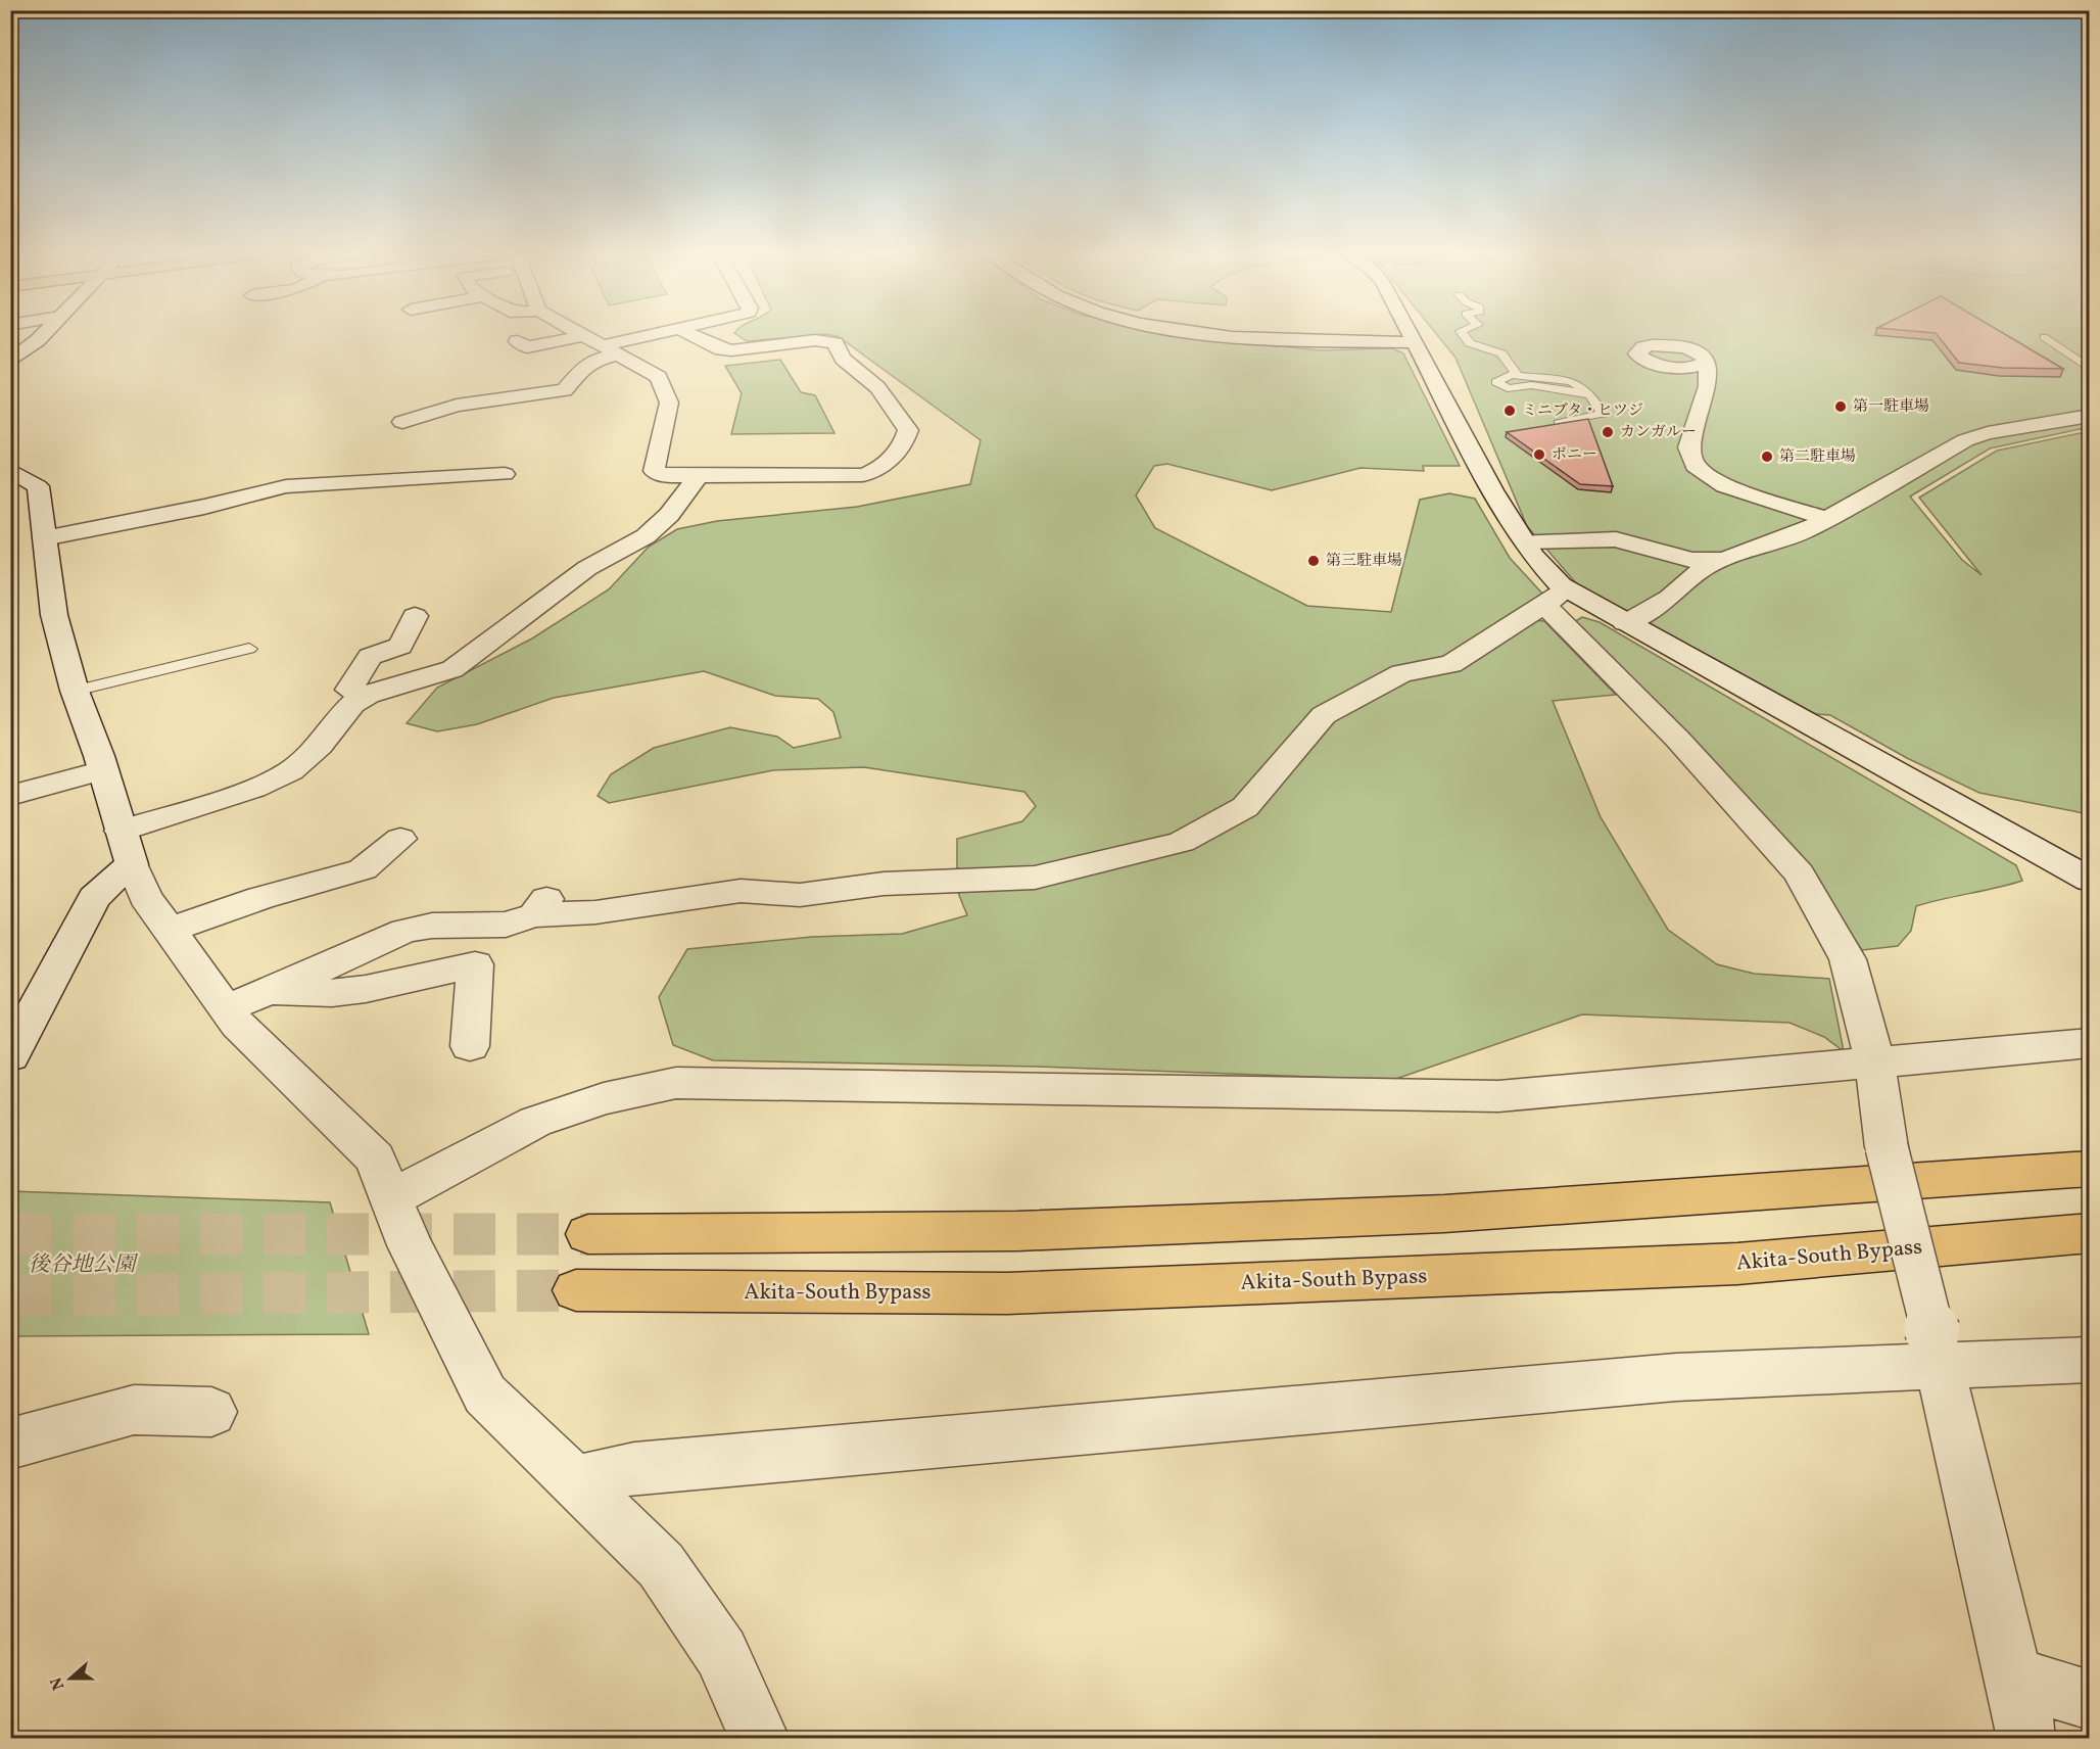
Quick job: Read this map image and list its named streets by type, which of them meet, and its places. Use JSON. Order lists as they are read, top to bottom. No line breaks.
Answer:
{"streets":{"main road":["Akita-South Bypass"]},"parks":["後谷地公園"],"places":["第一駐車場","ミニブタ・ヒツジ","カンガルー","ポニー","第二駐車場","第三駐車場"],"north":"left"}
